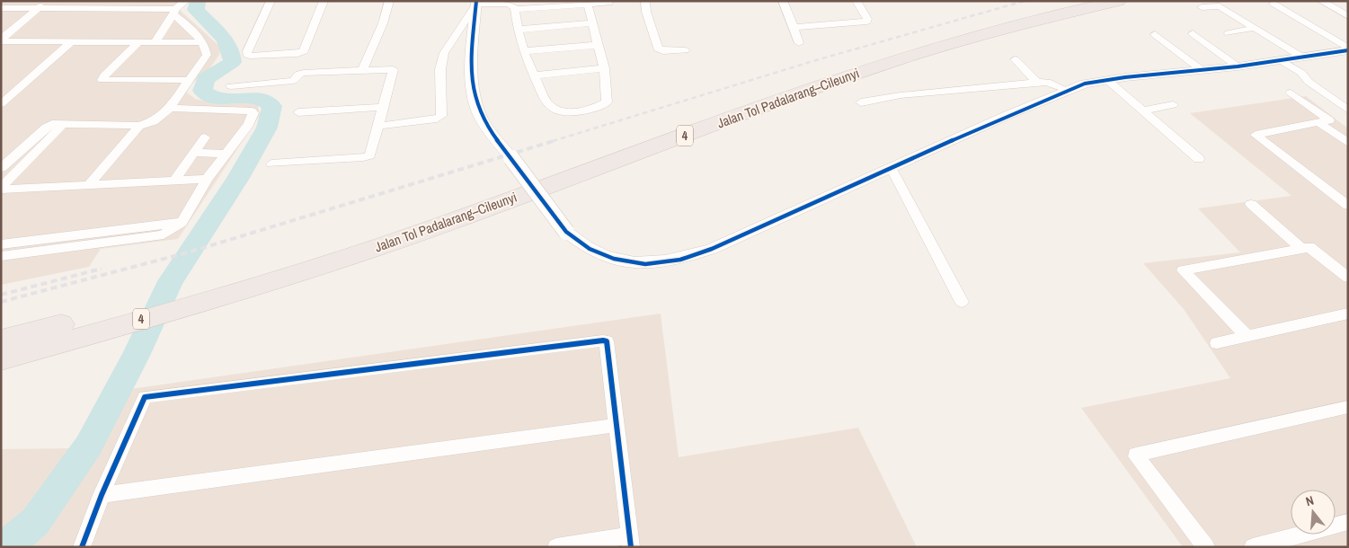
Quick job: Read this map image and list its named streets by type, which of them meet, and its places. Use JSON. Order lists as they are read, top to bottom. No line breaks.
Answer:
{"streets":{"highway":["Jalan Tol Padalarang–Cileunyi","4"]},"north":"top"}
